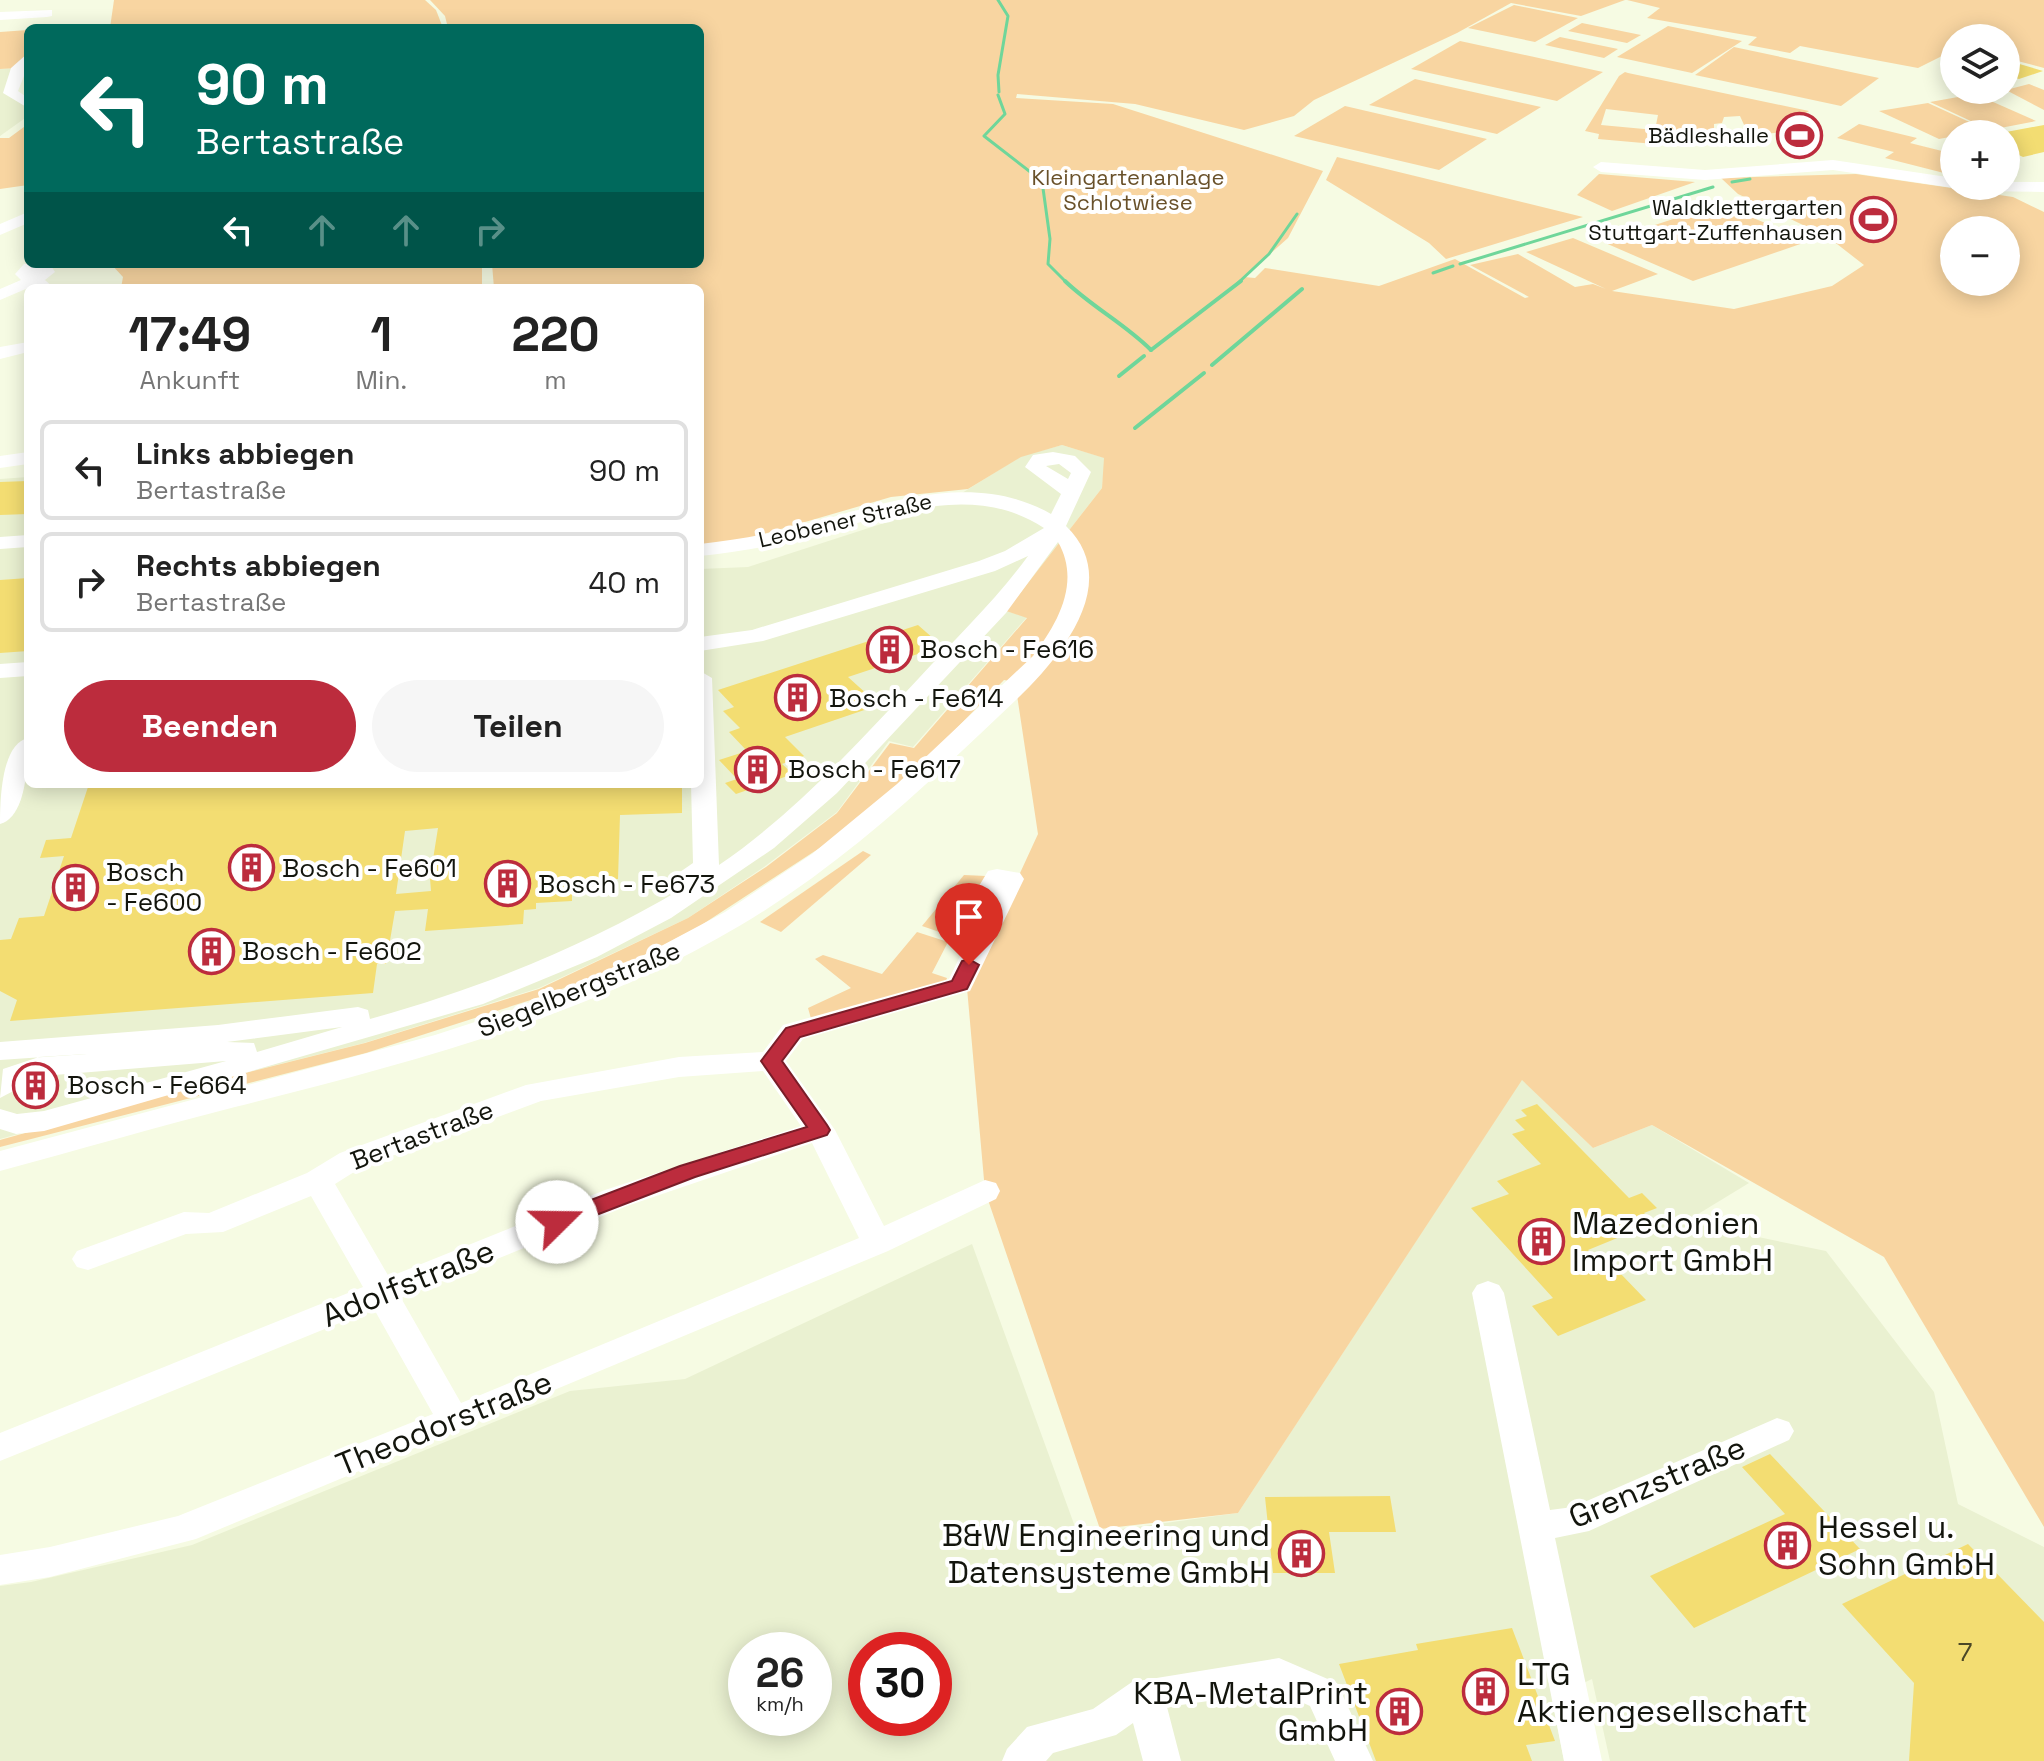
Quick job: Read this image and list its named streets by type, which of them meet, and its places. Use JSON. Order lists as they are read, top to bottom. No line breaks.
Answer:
{"streets":{"street":["Leobener Straße","Siegelbergstraße","Bertastraße","Adolfstraße","Theodorstraße","Grenzstraße"]},"crossings":[["Leobener Straße","Siegelbergstraße"]],"parks":["Kleingartenanlage Schlotwiese"],"places":{"sports":["Bädleshalle","Waldklettergarten Stuttgart-Zuffenhausen"],"building":["Bosch - Fe616","Bosch - Fe614","Bosch - Fe617","Bosch - Fe601","Bosch - Fe673","Bosch - Fe600","Bosch - Fe602","Bosch - Fe664","Mazedonien Import GmbH","Hessel u. Sohn GmbH","B&W Engineering und Datensysteme GmbH","LTG Aktiengesellschaft","KBA-MetalPrint GmbH"]},"house_numbers":["7"],"page":{"map_buttons":["+","−"],"turn":["90 m","Bertastraße"],"eta":["17:49","Ankunft","1","Min.","220","m"],"list":[{"name":"Links abbiegen","note":"Bertastraße","value":"90 m"},{"name":"Rechts abbiegen","note":"Bertastraße","value":"40 m"}],"buttons":["Beenden","Teilen"],"speed":"26 km/h","limit":"30"}}
